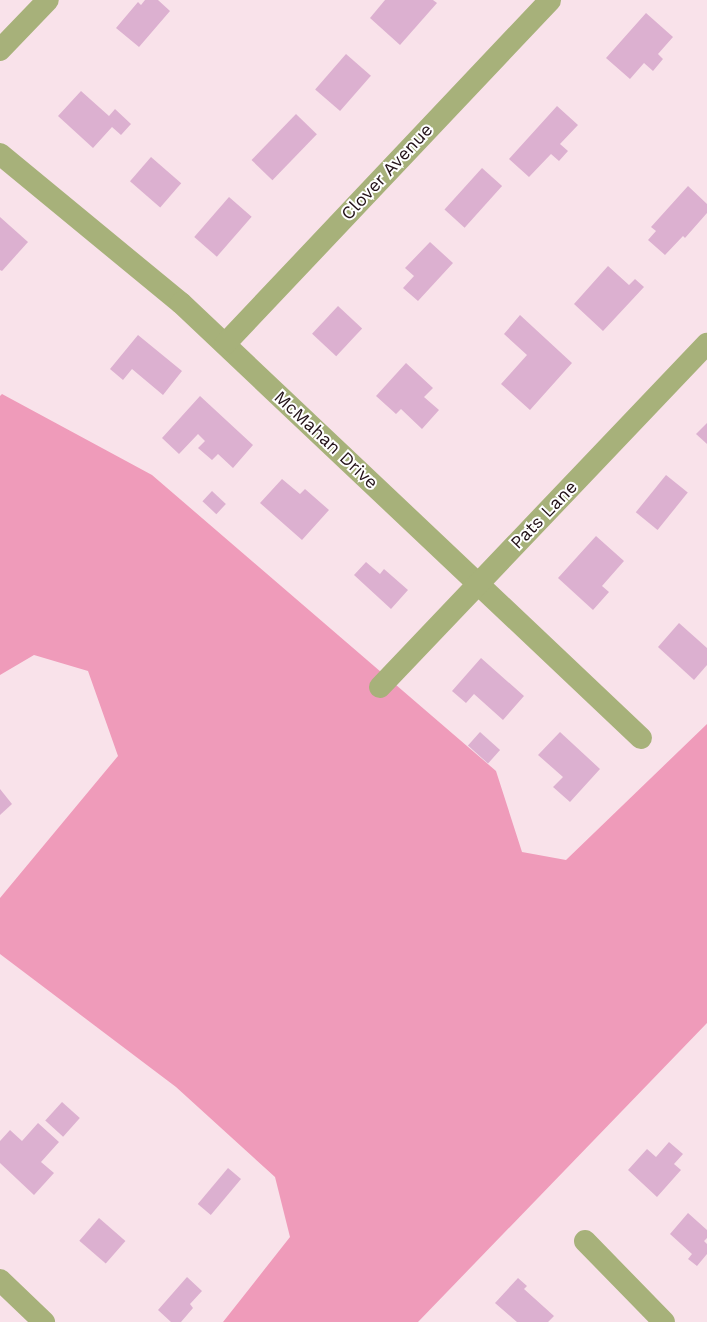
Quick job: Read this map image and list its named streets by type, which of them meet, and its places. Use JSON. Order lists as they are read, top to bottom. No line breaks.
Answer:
{"streets":{"street":["Clover Avenue","McMahan Drive","Pats Lane"]},"crossings":[["Clover Avenue","McMahan Drive"],["McMahan Drive","Pats Lane"]]}
